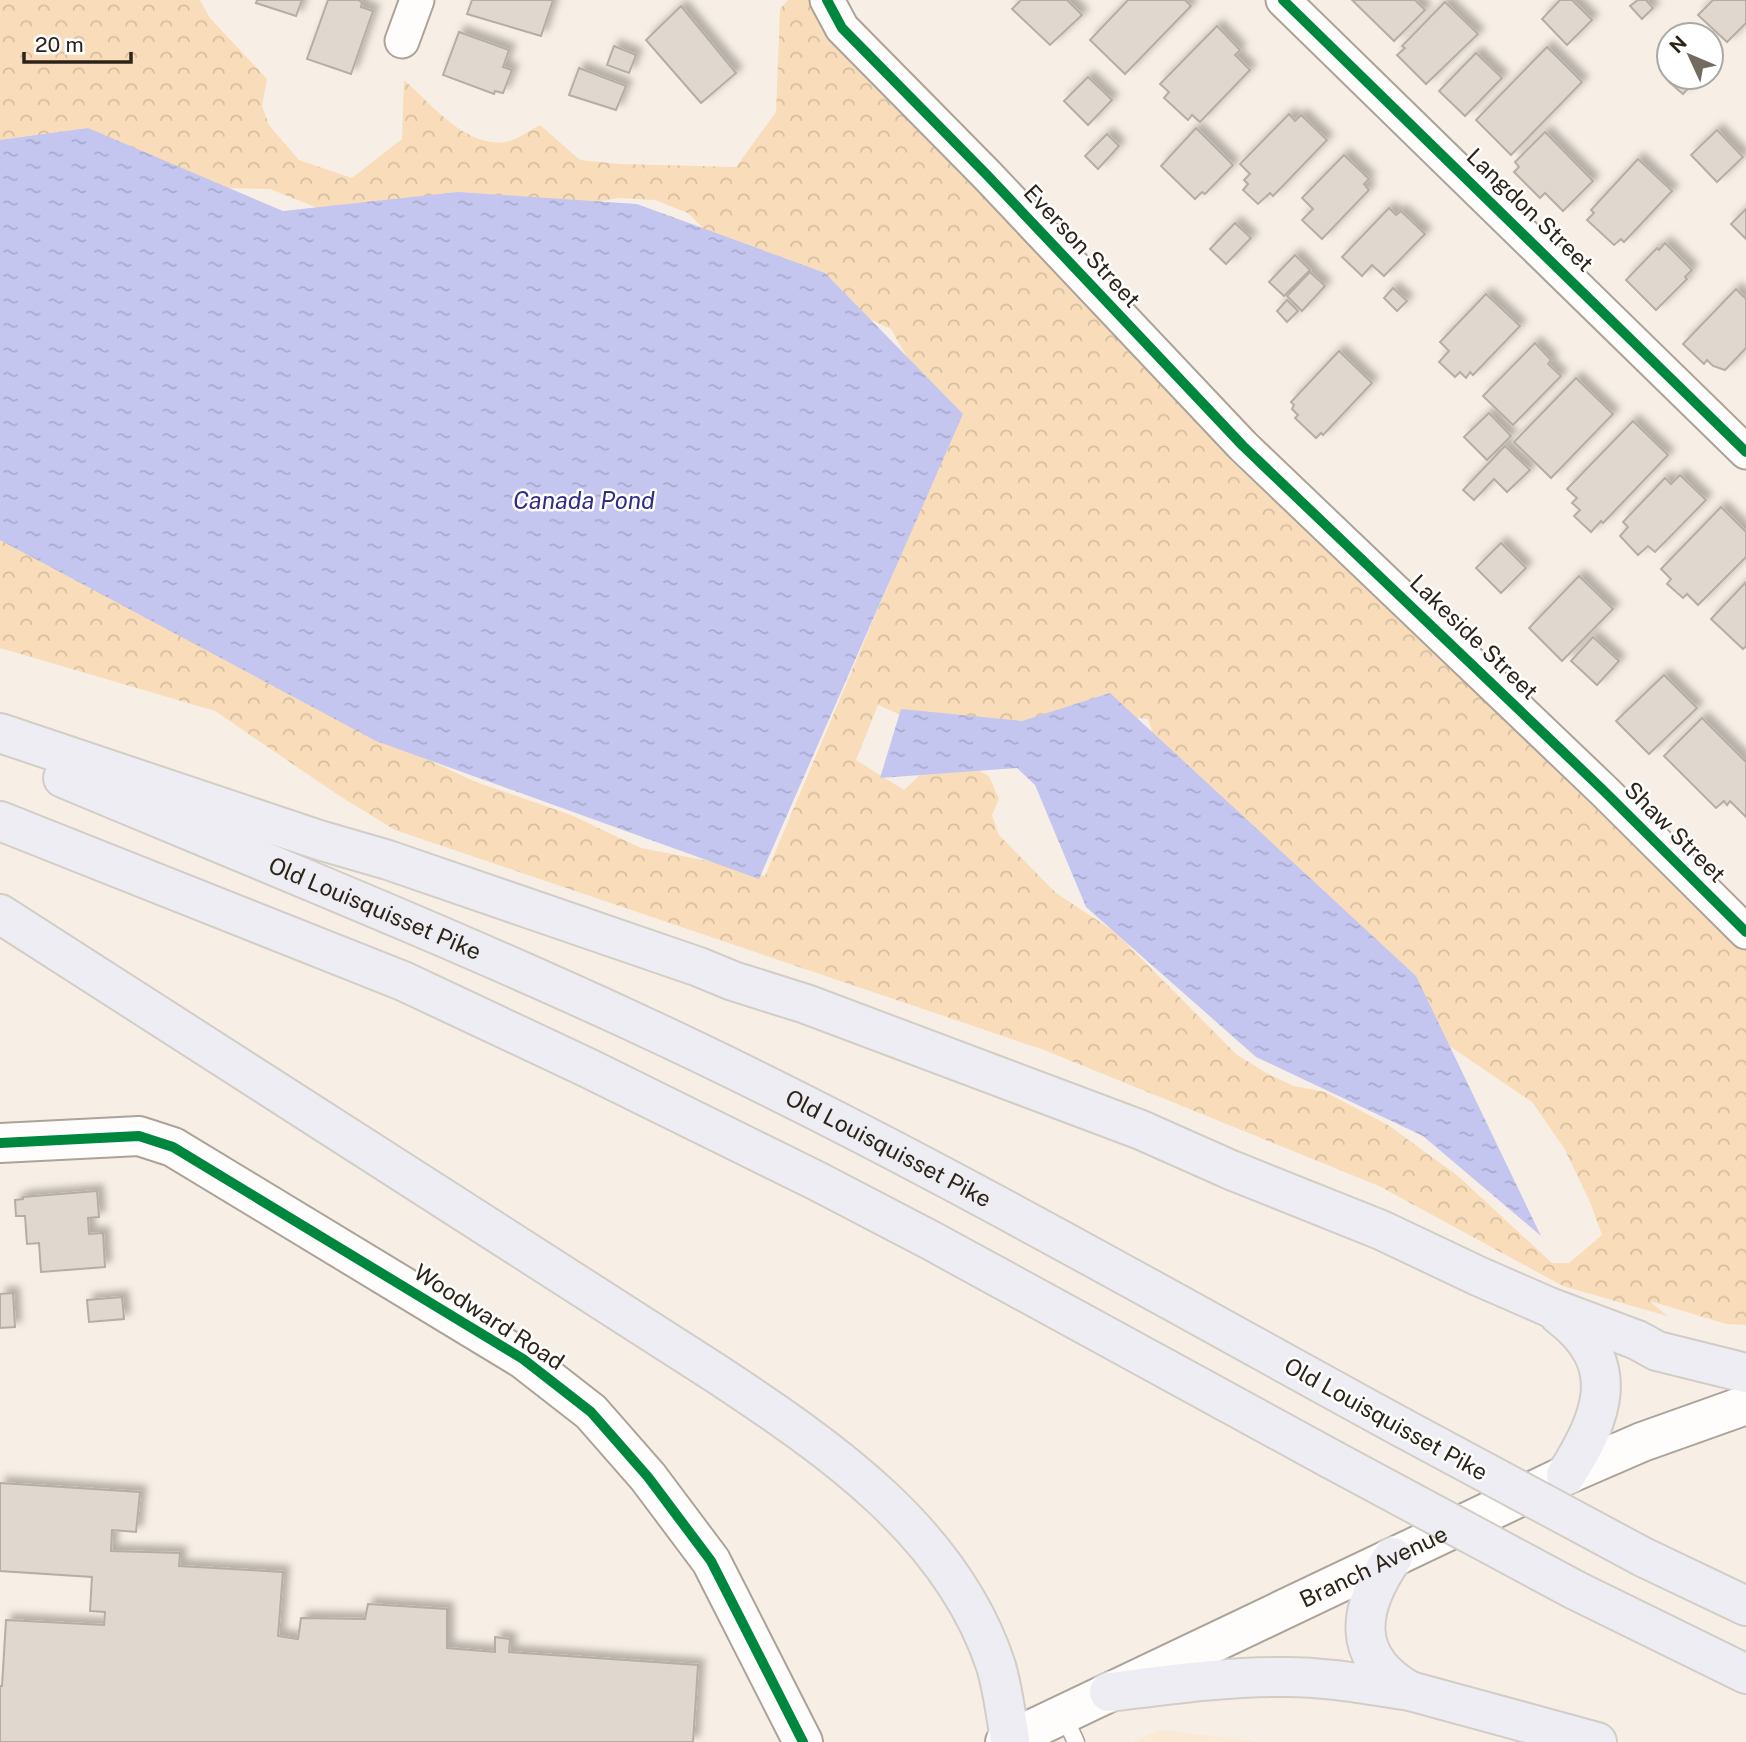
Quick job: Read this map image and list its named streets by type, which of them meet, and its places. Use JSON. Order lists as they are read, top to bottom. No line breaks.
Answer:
{"streets":{"highway":["Old Louisquisset Pike"],"street":["Langdon Street","Everson Street","Lakeside Street","Shaw Street","Woodward Road","Branch Avenue"]},"crossings":[["Everson Street","Lakeside Street"],["Lakeside Street","Shaw Street"]],"water":["Canada Pond"],"scale_bar":"20 m","north":"top left"}
